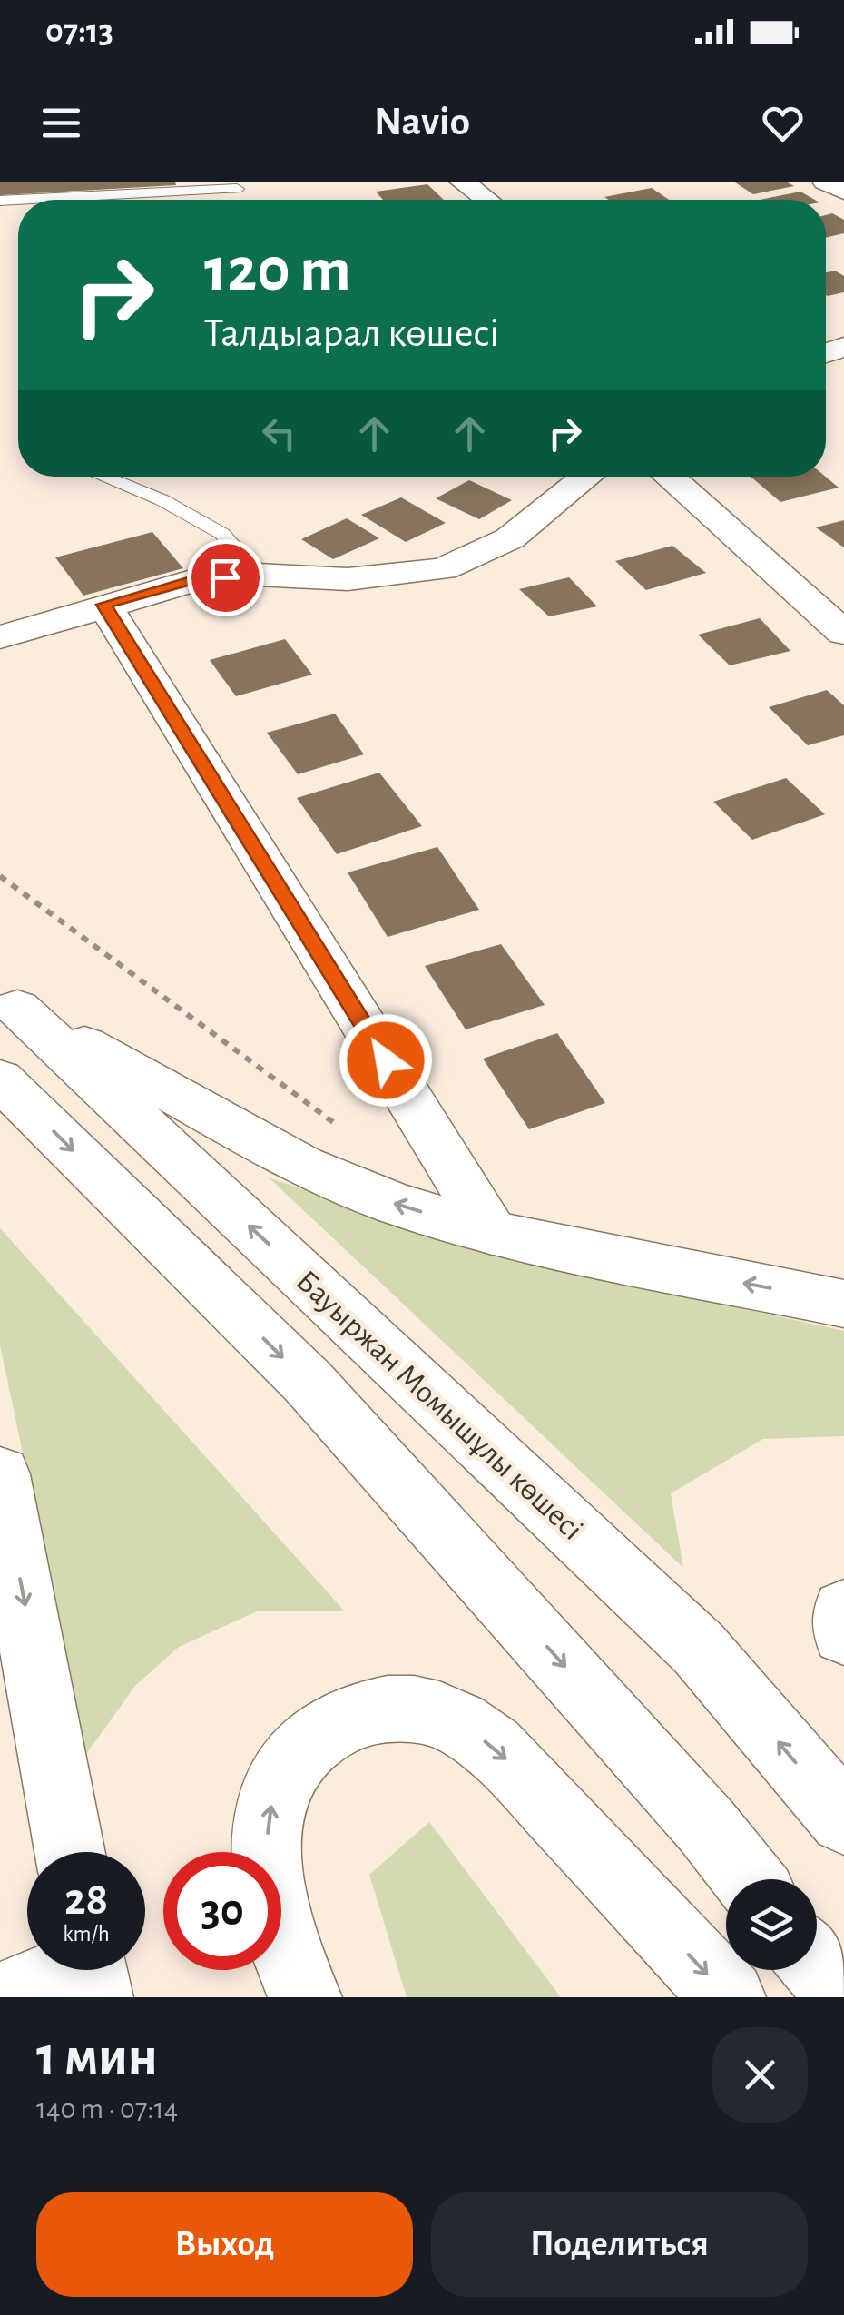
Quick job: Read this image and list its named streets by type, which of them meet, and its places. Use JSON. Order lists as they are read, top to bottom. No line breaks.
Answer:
{"streets":{"main road":["Бауыржан Момышұлы көшесі"]},"page":{"status":"07:13","header":"Navio","turn":["120 m","Талдыарал көшесі"],"speed":"28 km/h","limit":"30","heading":["1 мин","140 m · 07:14"],"buttons":["Выход","Поделиться"]}}
